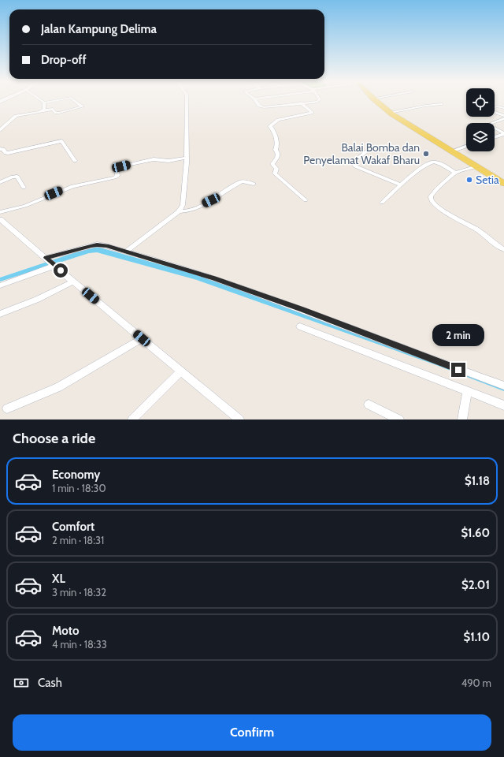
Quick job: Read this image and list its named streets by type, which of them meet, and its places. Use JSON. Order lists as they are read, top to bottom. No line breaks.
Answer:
{"places":["Balai Bomba dan Penyelamat Wakaf Bharu","Setia"],"page":{"banner":["Jalan Kampung Delima","Drop-off"],"bubble":"2 min","heading":"Choose a ride","list":[{"name":"Economy","note":"1 min · 18:30","value":"$1.18"},{"name":"Comfort","note":"2 min · 18:31","value":"$1.60"},{"name":"XL","note":"3 min · 18:32","value":"$2.01"},{"name":"Moto","note":"4 min · 18:33","value":"$1.10"}],"pay":["Cash","490 m"],"buttons":"Confirm"}}
